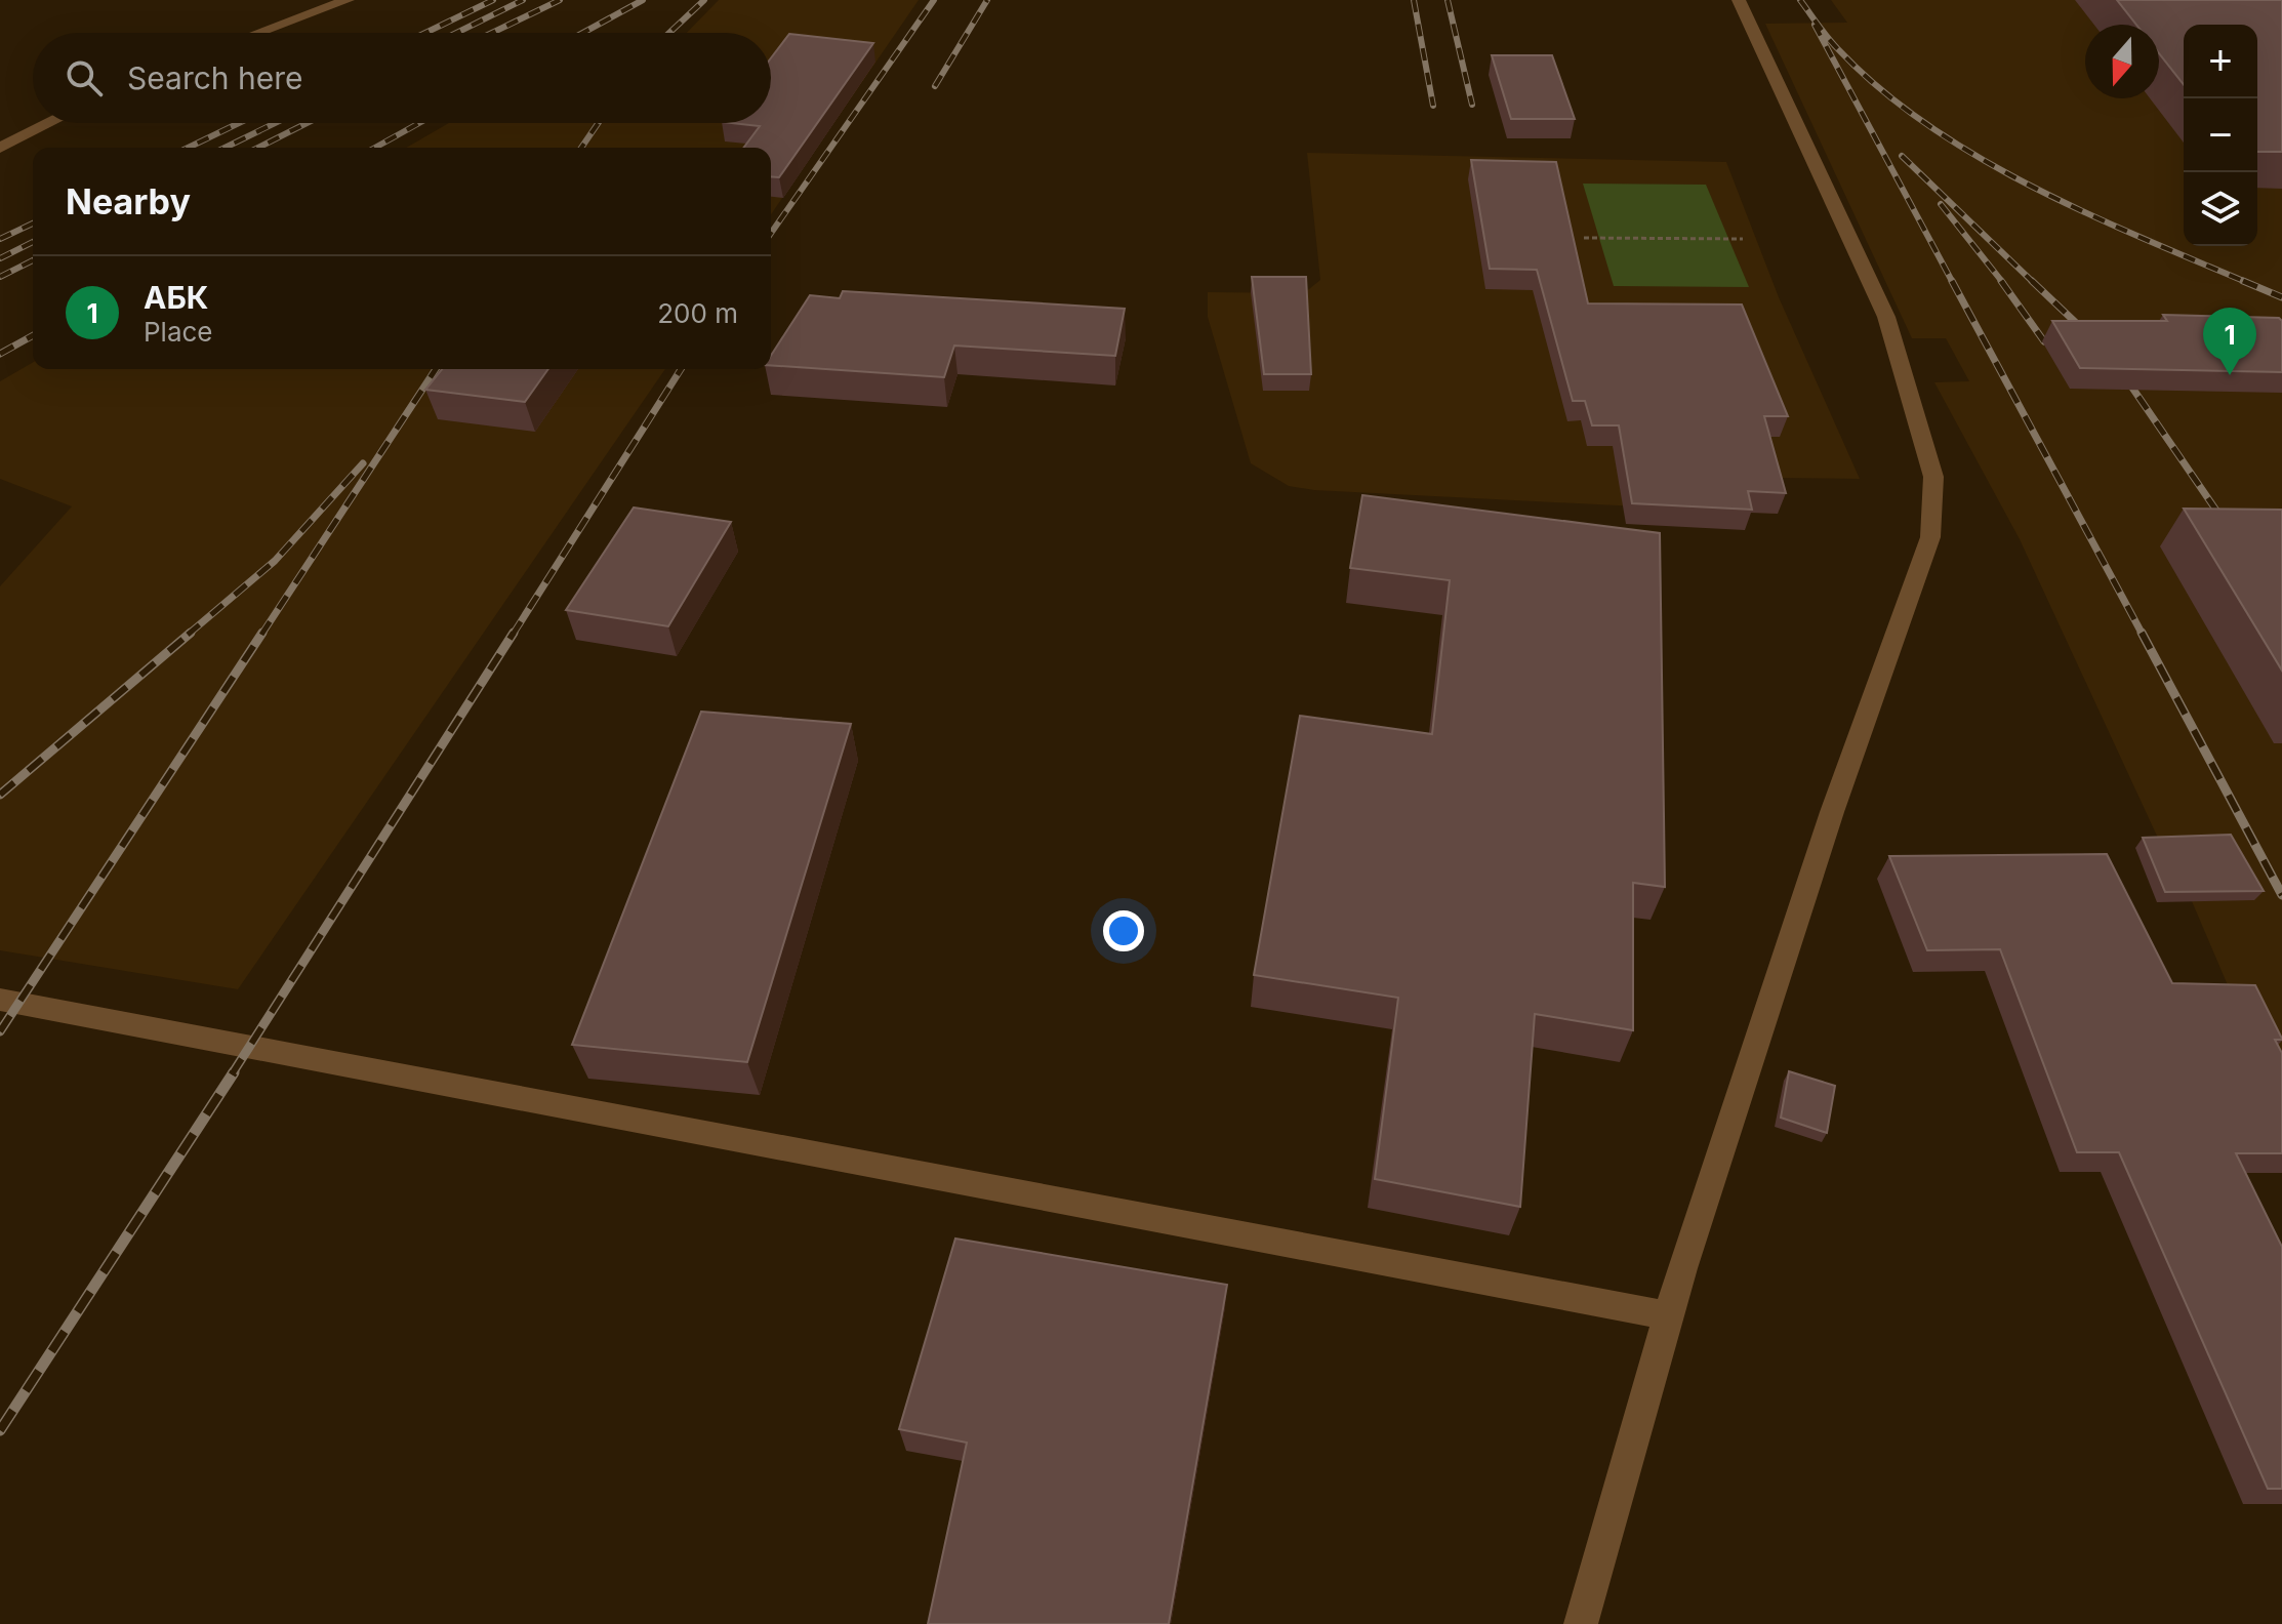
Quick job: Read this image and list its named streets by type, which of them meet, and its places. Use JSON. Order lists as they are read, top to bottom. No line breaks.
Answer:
{"north":"bottom","page":{"map_buttons":["+","−"],"search":"Search here","heading":"Nearby","list":[{"mark":"1","name":"АБК","note":"Place","value":"200 m"}],"pins":"1"}}
